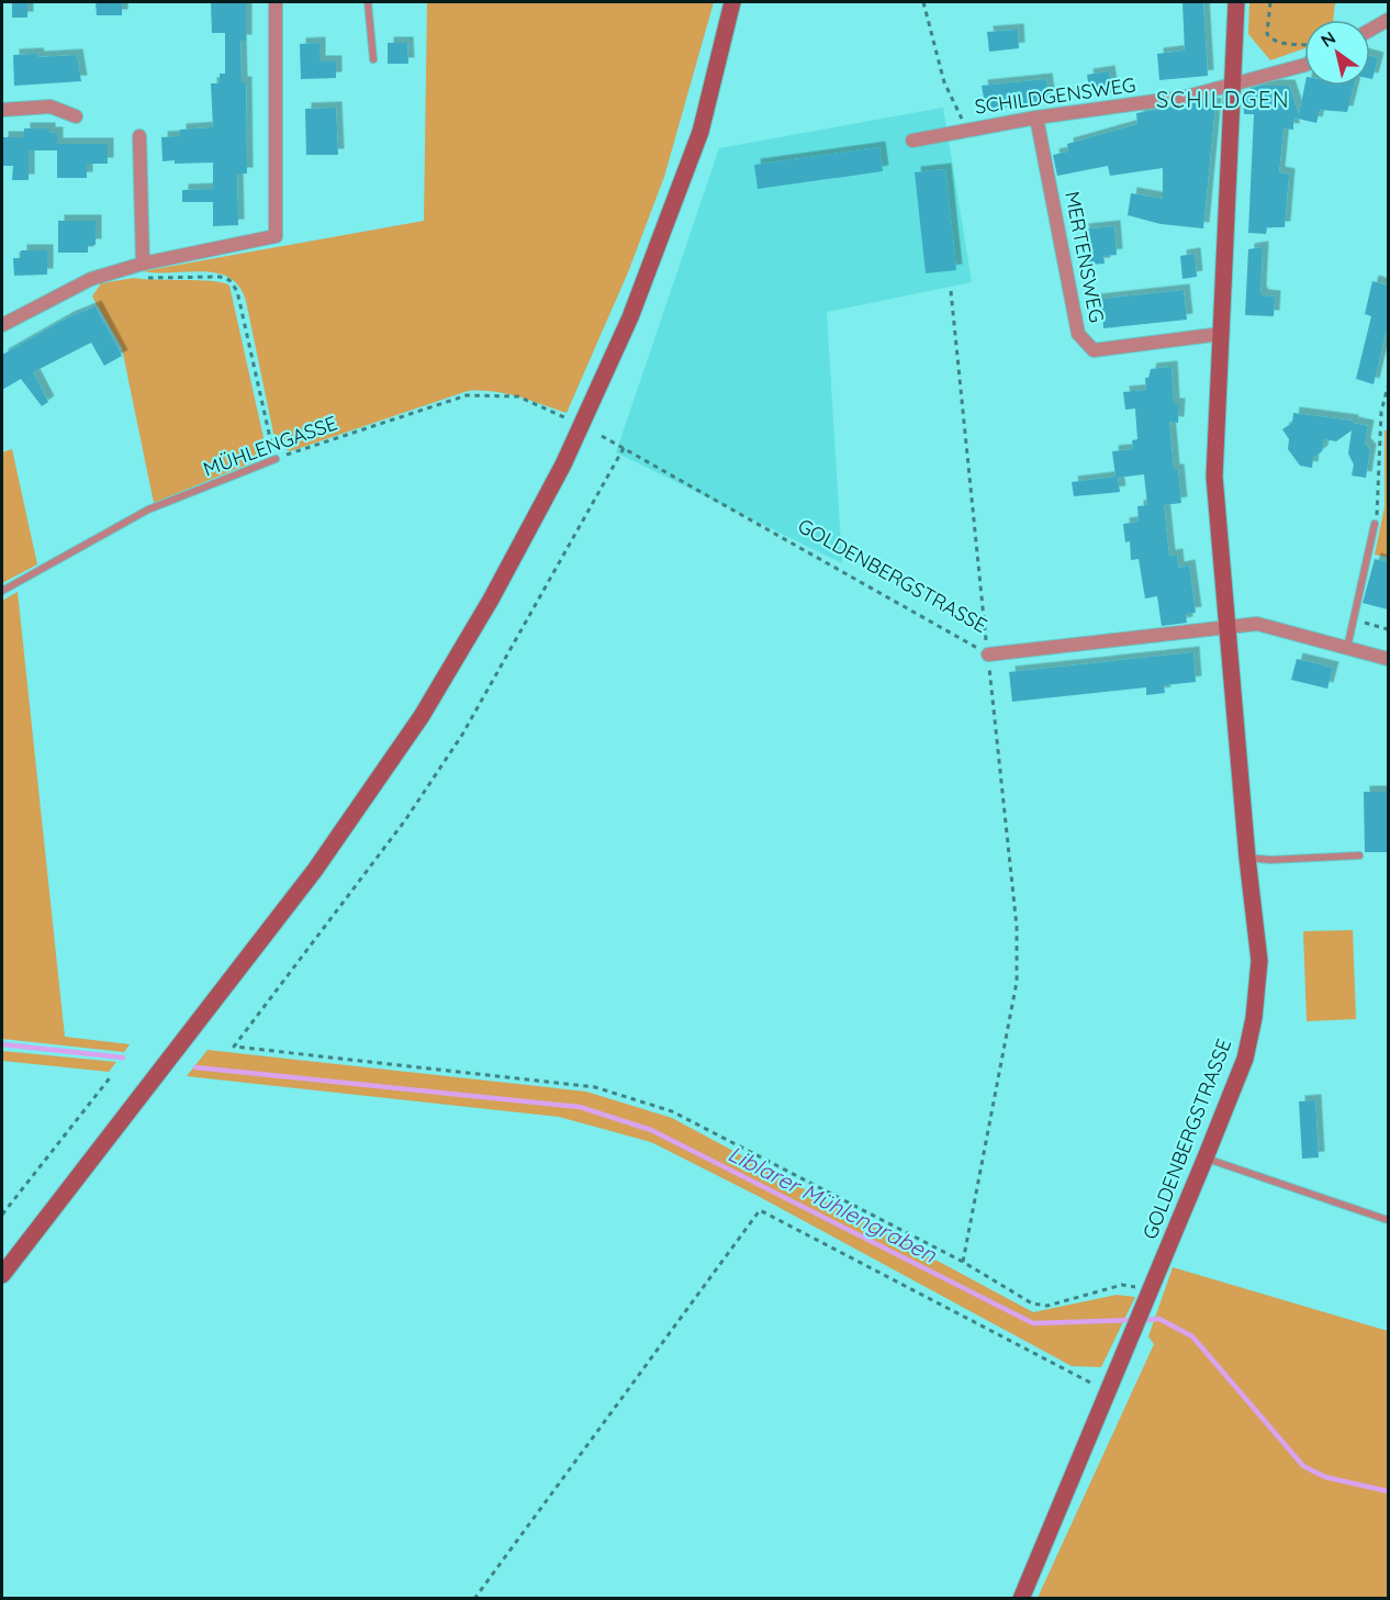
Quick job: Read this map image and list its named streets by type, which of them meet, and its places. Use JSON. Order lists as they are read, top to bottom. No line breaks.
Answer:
{"streets":{"street":["SCHILDGENSWEG","MERTENSWEG","GOLDENBERGSTRASSE"],"lane":["MÜHLENGASSE"]},"crossings":[["SCHILDGENSWEG","MERTENSWEG"],["SCHILDGENSWEG","GOLDENBERGSTRASSE"],["MERTENSWEG","GOLDENBERGSTRASSE"]],"districts":["SCHILDGEN"],"water":["Liblarer Mühlengraben"],"north":"top left"}
